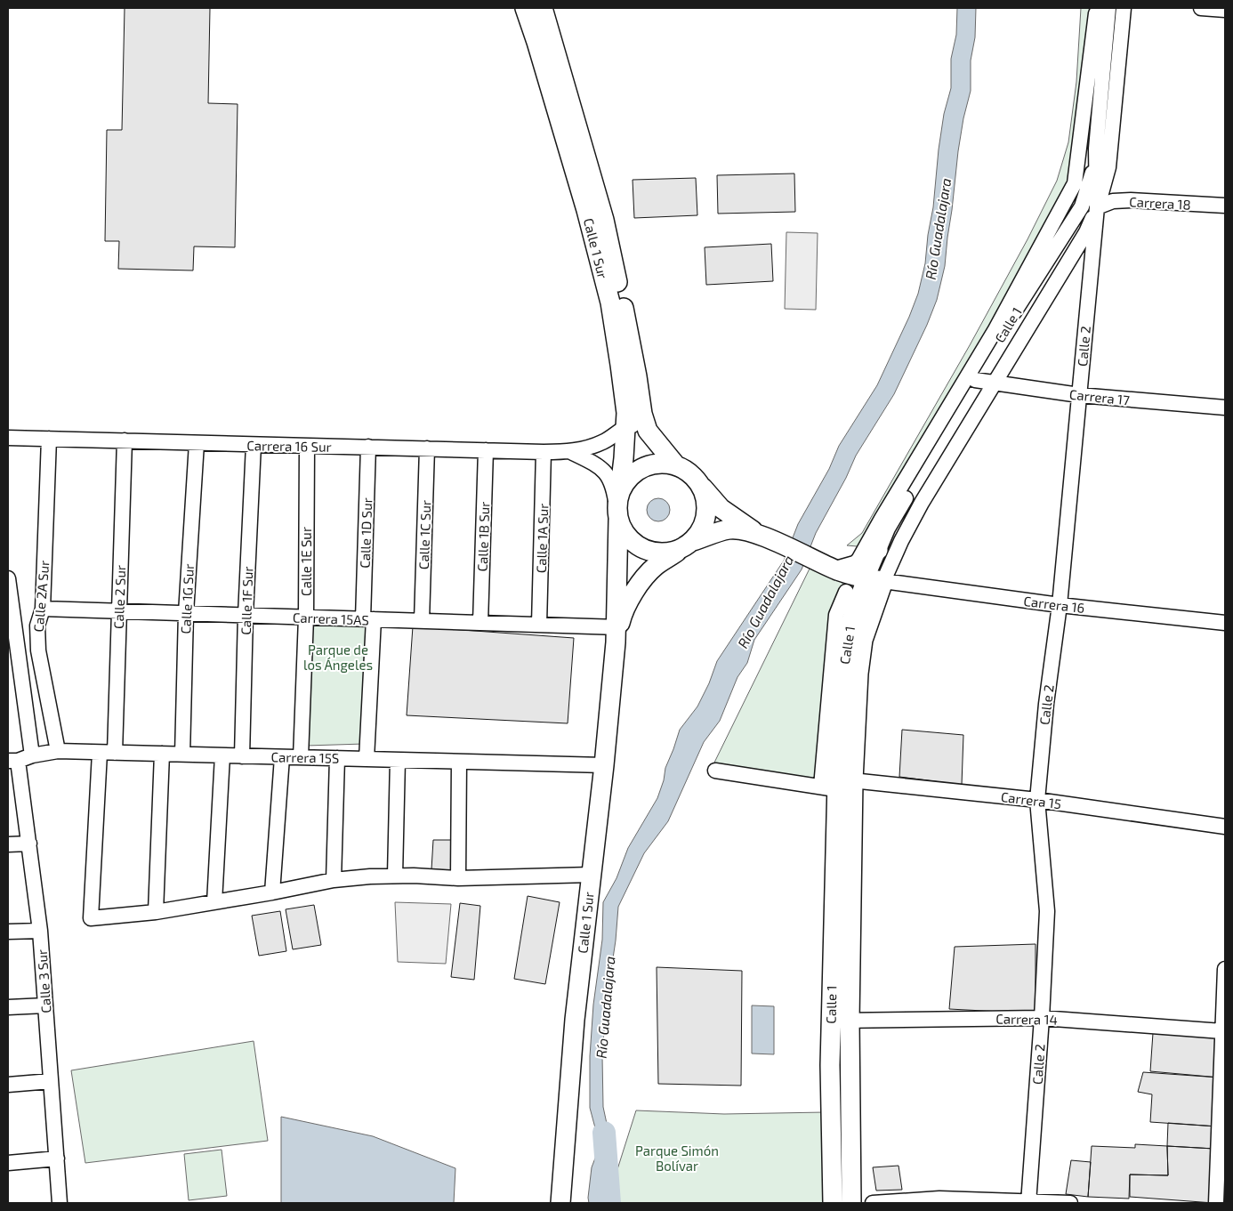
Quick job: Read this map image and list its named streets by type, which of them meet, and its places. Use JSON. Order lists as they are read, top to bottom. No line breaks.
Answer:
{"streets":{"main road":["Calle 1 Sur","Calle 1"],"street":["Carrera 18","Calle 2","Carrera 17","Carrera 16 Sur","Calle 1D Sur","Calle 1C Sur","Calle 1B Sur","Calle 1A Sur","Calle 1E Sur","Calle 2A Sur","Calle 2 Sur","Calle 1G Sur","Calle 1F Sur","Carrera 16","Carrera 15AS","Carrera 15S","Carrera 15","Calle 3 Sur","Carrera 14"]},"crossings":[["Carrera 18","Calle 1"],["Carrera 18","Calle 2"],["Calle 1 Sur","Carrera 16 Sur"],["Calle 1 Sur","Carrera 15AS"],["Calle 1 Sur","Carrera 15S"],["Calle 1","Calle 2"],["Calle 1","Carrera 17"],["Calle 1","Carrera 16"],["Calle 1","Carrera 15"],["Calle 1","Carrera 14"],["Calle 2","Carrera 17"],["Calle 2","Carrera 16"],["Calle 2","Carrera 15"],["Calle 2","Carrera 14"],["Carrera 16 Sur","Calle 1D Sur"],["Carrera 16 Sur","Calle 1C Sur"],["Carrera 16 Sur","Calle 1B Sur"],["Carrera 16 Sur","Calle 1A Sur"],["Carrera 16 Sur","Calle 1E Sur"],["Carrera 16 Sur","Calle 2A Sur"],["Carrera 16 Sur","Calle 2 Sur"],["Carrera 16 Sur","Calle 1G Sur"],["Carrera 16 Sur","Calle 1F Sur"],["Calle 1D Sur","Carrera 15AS"],["Calle 1C Sur","Carrera 15AS"],["Calle 1B Sur","Carrera 15AS"],["Calle 1A Sur","Carrera 15AS"],["Calle 1E Sur","Carrera 15AS"],["Calle 1E Sur","Carrera 15S"],["Calle 2A Sur","Carrera 15AS"],["Calle 2A Sur","Carrera 15S"],["Calle 2 Sur","Carrera 15AS"],["Calle 2 Sur","Carrera 15S"],["Calle 1G Sur","Carrera 15AS"],["Calle 1G Sur","Carrera 15S"],["Calle 1F Sur","Carrera 15AS"],["Calle 1F Sur","Carrera 15S"],["Carrera 15S","Calle 3 Sur"]],"water":["Río Guadalajara"],"parks":["Parque de los Ángeles","Parque Simón Bolívar"]}
